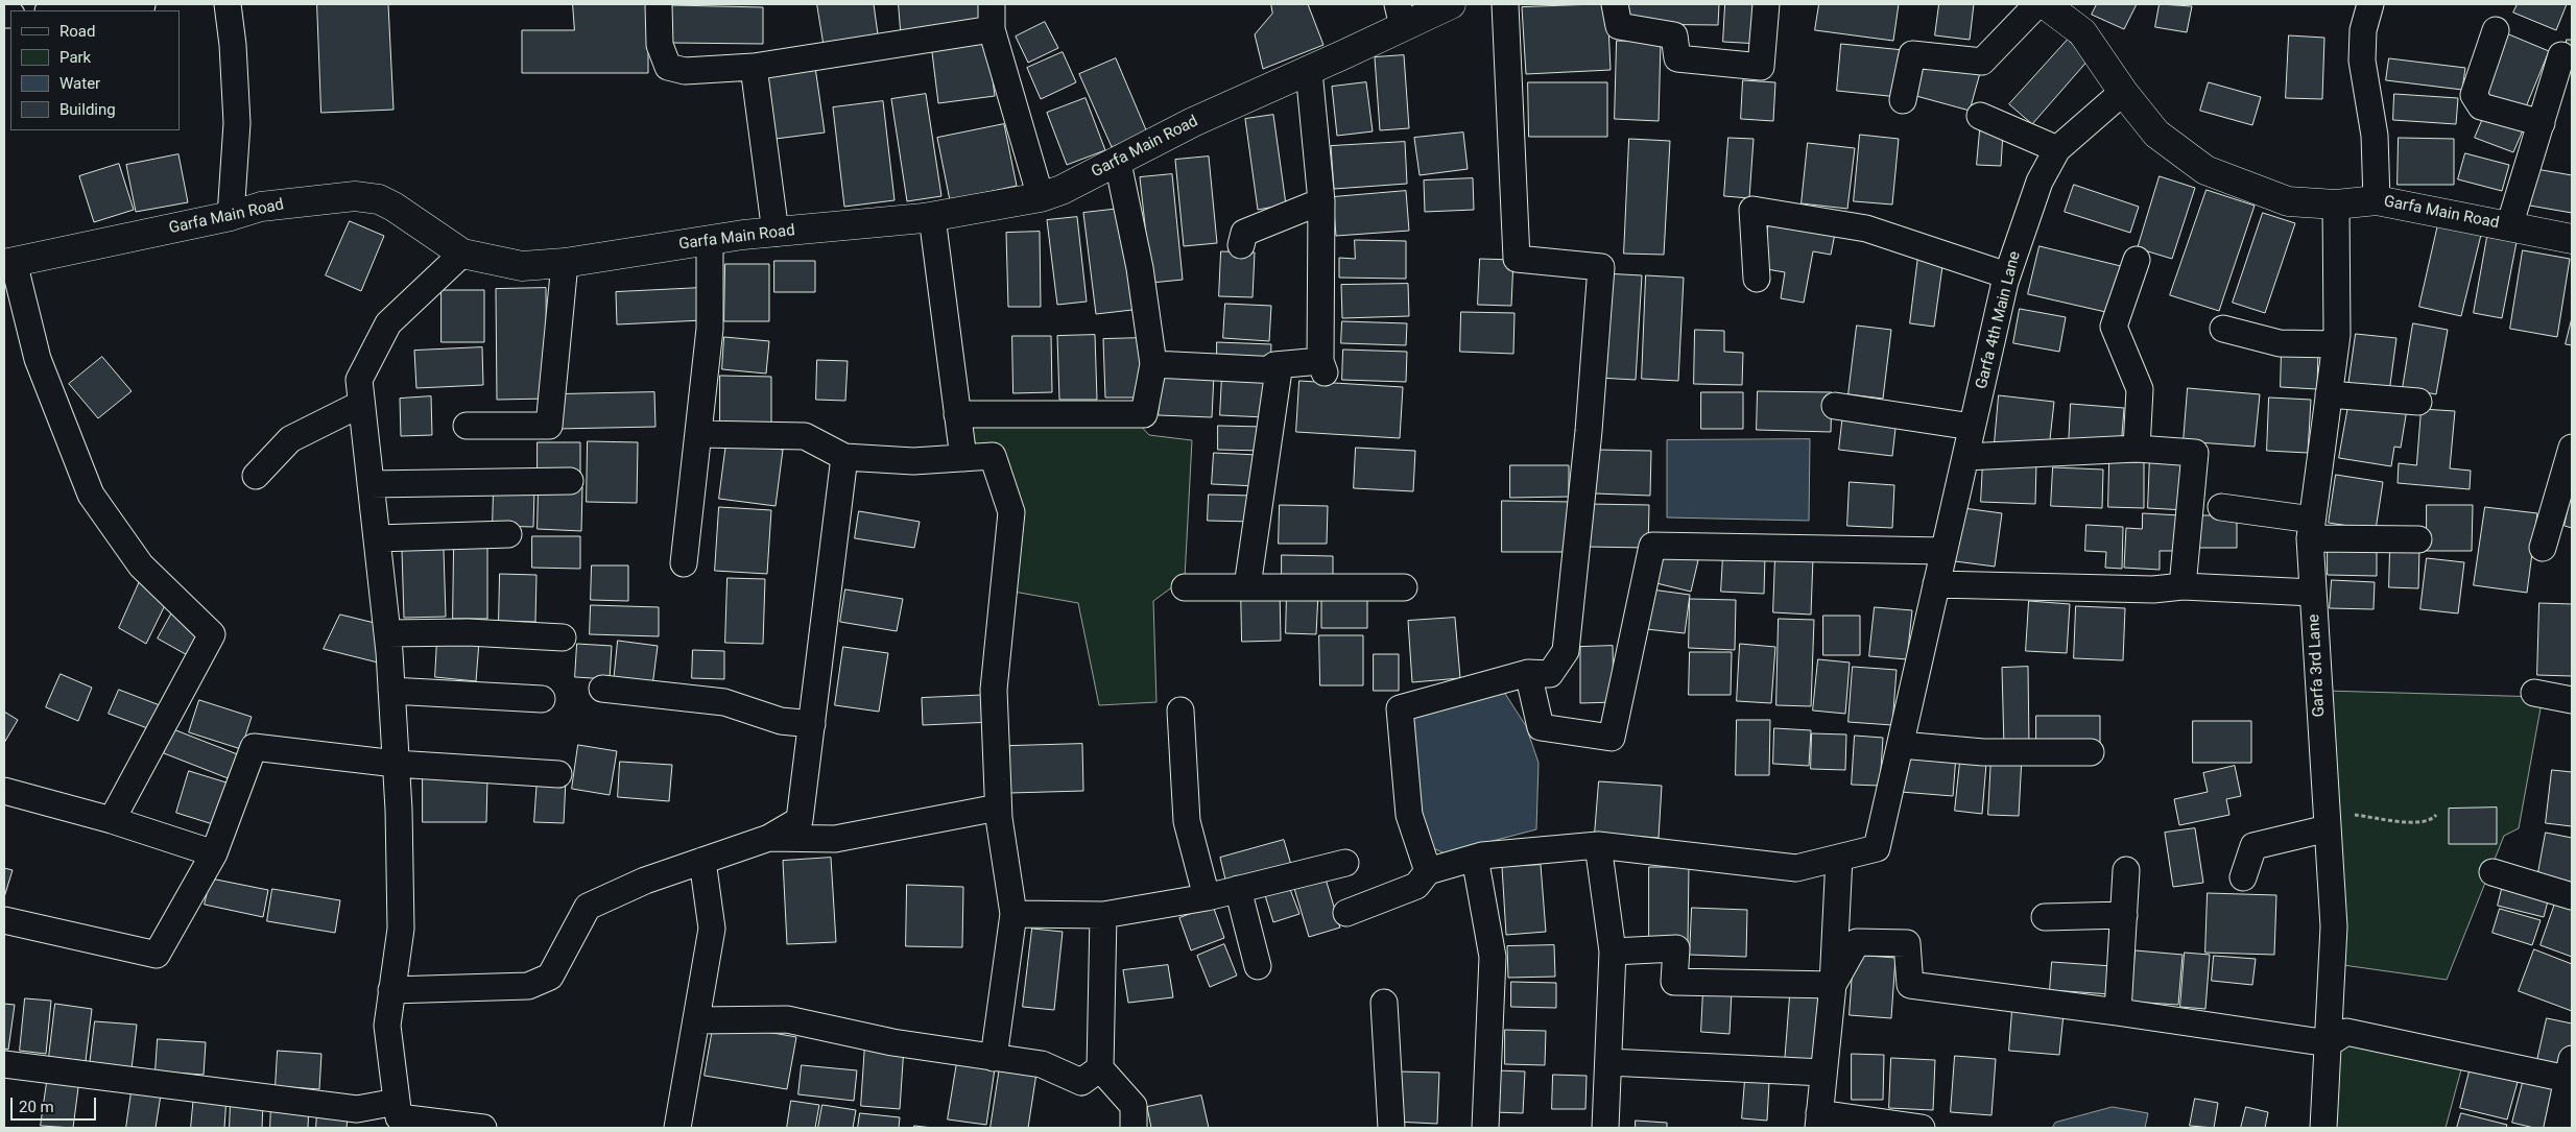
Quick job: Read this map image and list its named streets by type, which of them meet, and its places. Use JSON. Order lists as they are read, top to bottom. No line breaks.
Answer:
{"streets":{"main road":["Garfa Main Road"],"street":["Garfa 4th Main Lane","Garfa 3rd Lane"]},"crossings":[["Garfa Main Road","Garfa 4th Main Lane"],["Garfa Main Road","Garfa 3rd Lane"]],"legend":["Road","Park","Water","Building"],"scale_bar":"20 m"}
